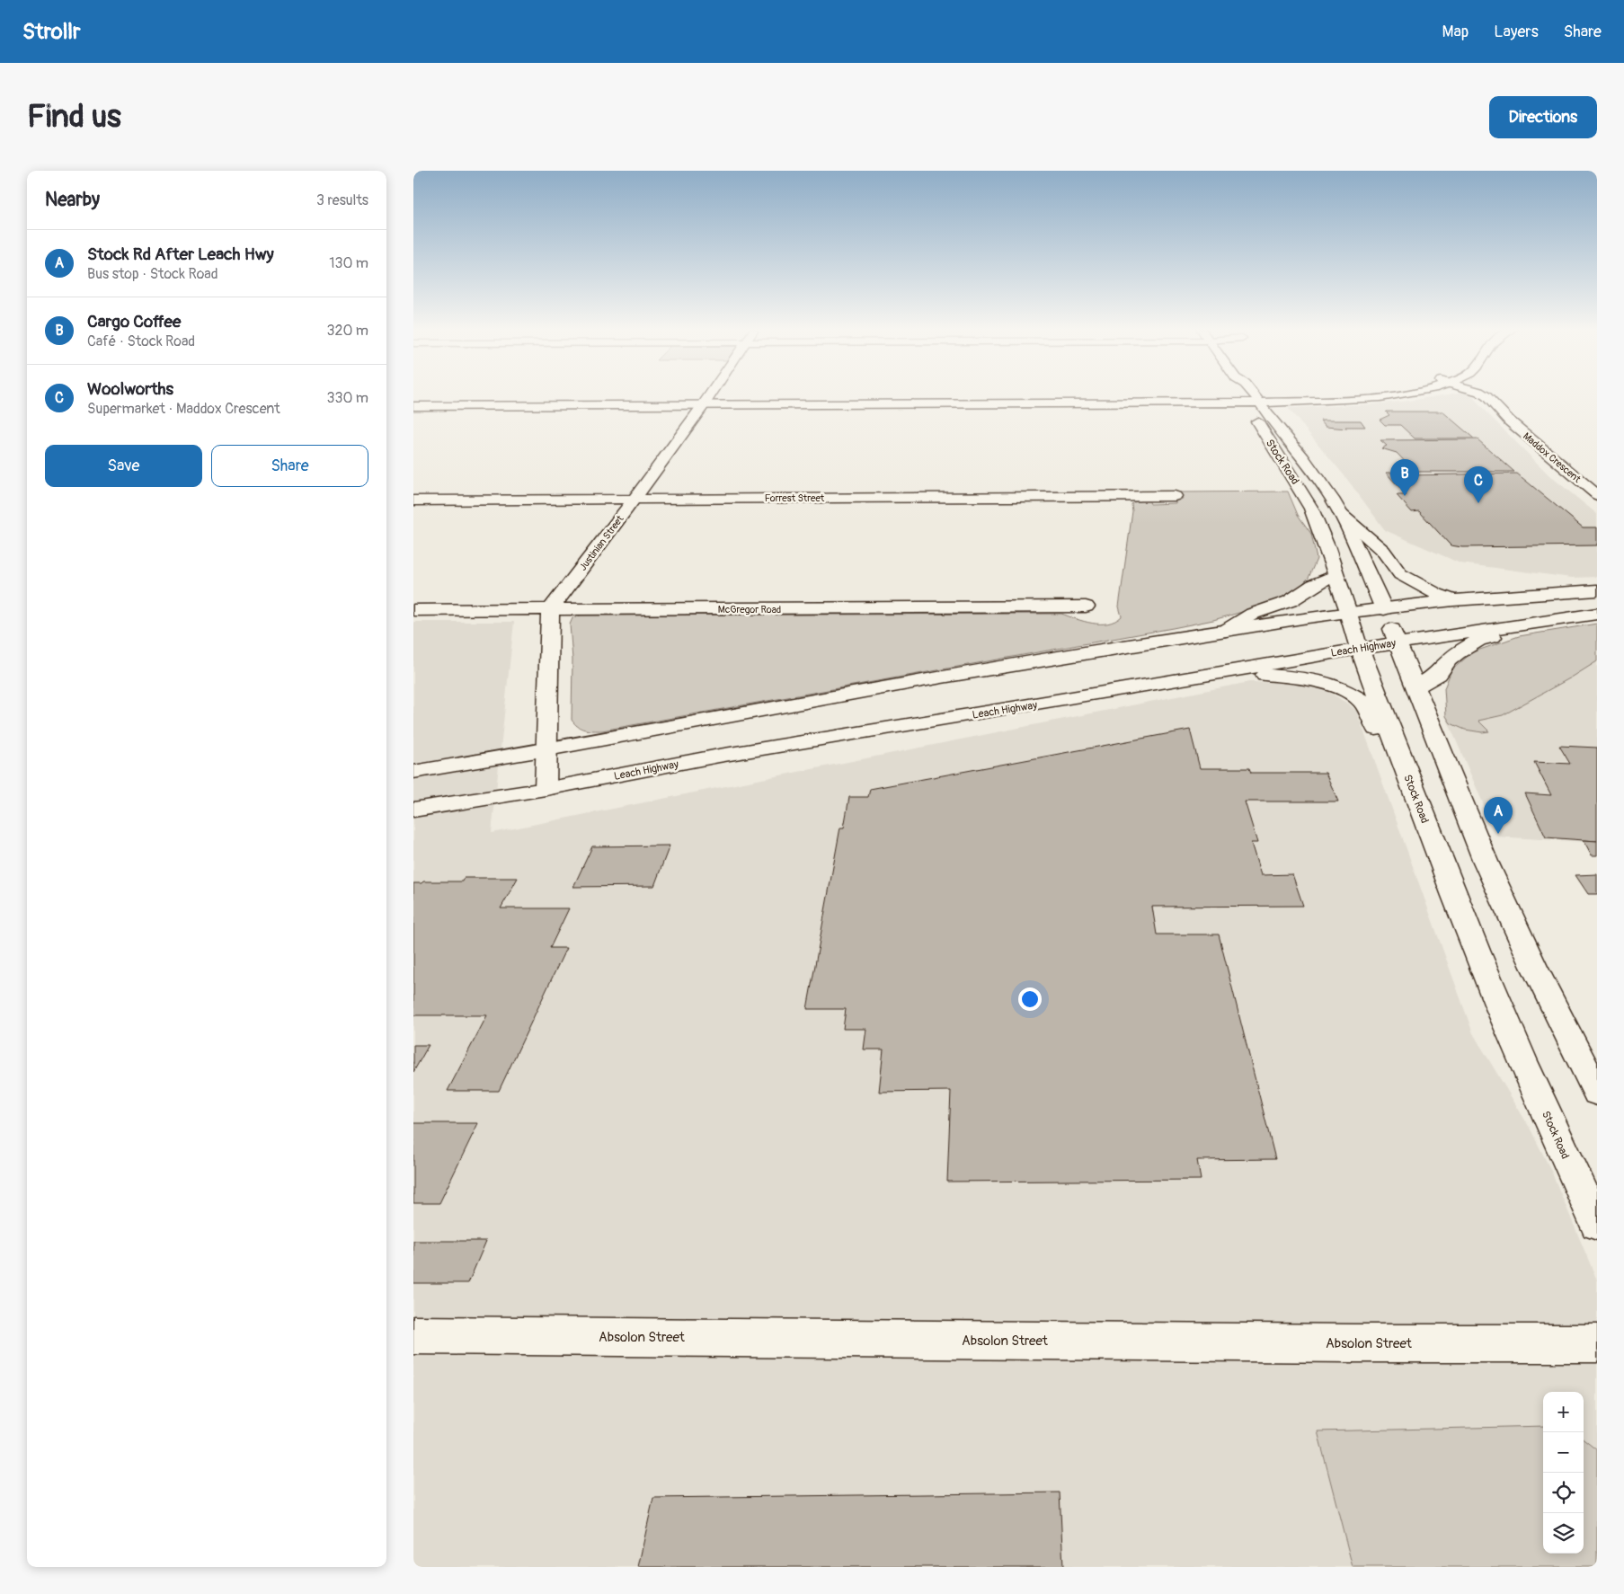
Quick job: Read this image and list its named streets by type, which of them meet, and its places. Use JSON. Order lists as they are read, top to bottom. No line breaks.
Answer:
{"streets":{"main road":["Maddox Crescent","Stock Road","Forrest Street","Justinian Street","McGregor Road","Leach Highway","Absolon Street"]},"crossings":[["Stock Road","Leach Highway"],["Forrest Street","Justinian Street"],["Justinian Street","McGregor Road"]],"page":{"header":"Strollr","nav":["Map","Layers","Share"],"buttons":["Directions",["Save","Share"]],"title":"Find us","heading":["Nearby","3 results"],"list":[{"mark":"A","name":"Stock Rd After Leach Hwy","note":"Bus stop · Stock Road","value":"130 m"},{"mark":"B","name":"Cargo Coffee","note":"Café · Stock Road","value":"320 m"},{"mark":"C","name":"Woolworths","note":"Supermarket · Maddox Crescent","value":"330 m"}],"pins":["B","C","A"],"map_buttons":["+","−"]}}
